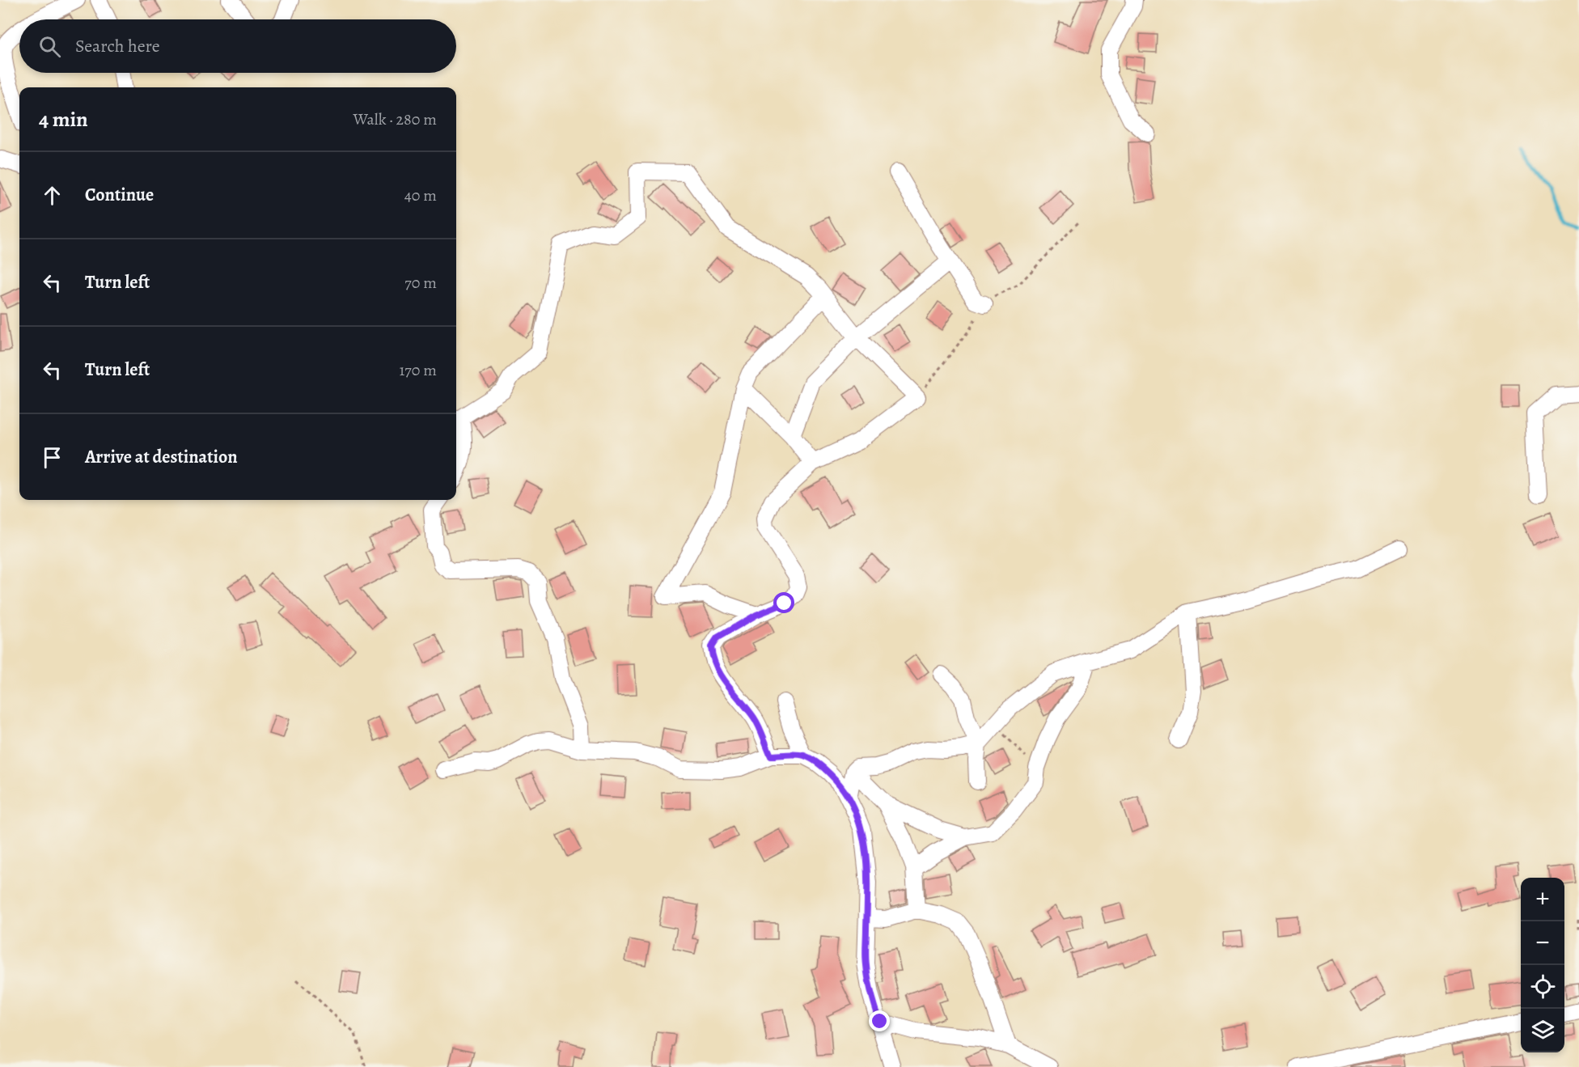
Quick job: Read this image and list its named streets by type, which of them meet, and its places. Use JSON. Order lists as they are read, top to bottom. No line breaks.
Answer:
{"page":{"search":"Search here","heading":["4 min","Walk · 280 m"],"list":[["Continue","40 m"],["Turn left","70 m"],["Turn left","170 m"],"Arrive at destination"],"map_buttons":["+","−"]}}
